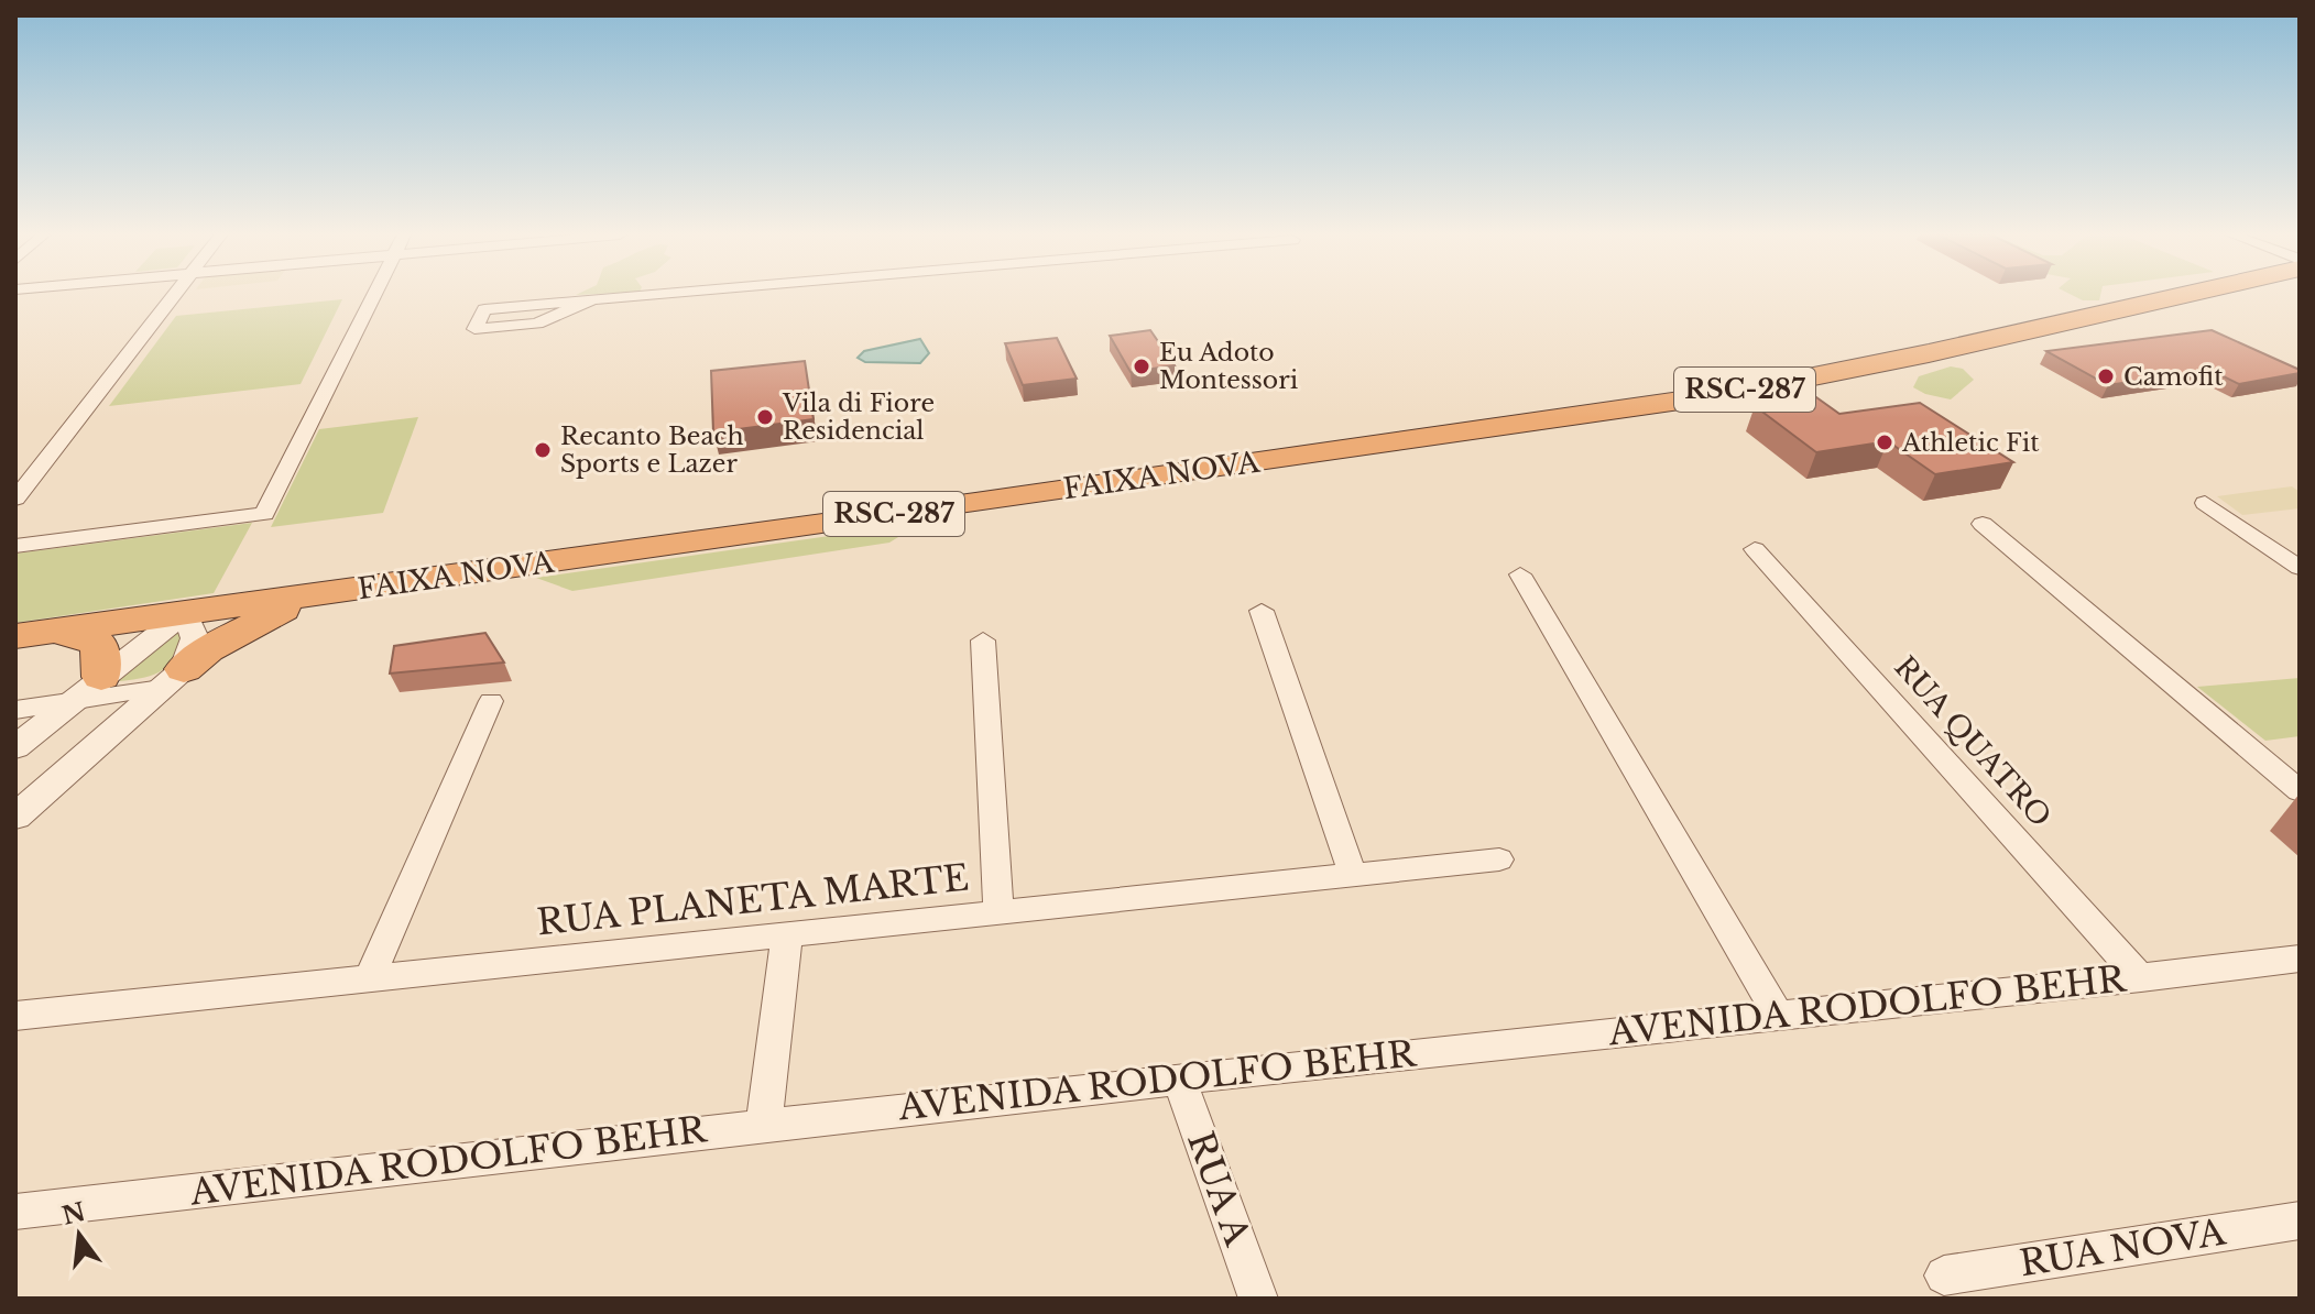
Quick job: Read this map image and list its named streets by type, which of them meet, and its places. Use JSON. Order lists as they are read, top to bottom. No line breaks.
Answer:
{"streets":{"highway":["RSC-287","FAIXA NOVA"],"street":["RUA QUATRO","RUA PLANETA MARTE","AVENIDA RODOLFO BEHR","RUA A","RUA NOVA"]},"crossings":[["RUA QUATRO","AVENIDA RODOLFO BEHR"],["AVENIDA RODOLFO BEHR","RUA A"]],"places":["Eu Adoto Montessori","Camofit","Vila di Fiore Residencial","Athletic Fit","Recanto Beach Sports e Lazer"],"north":"top"}
